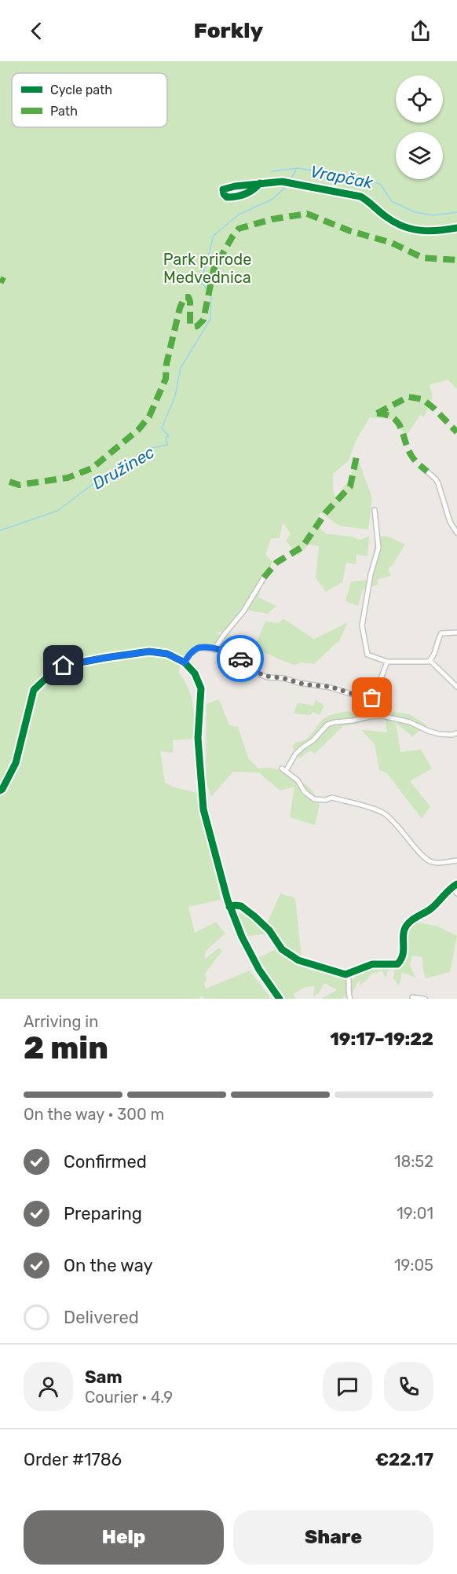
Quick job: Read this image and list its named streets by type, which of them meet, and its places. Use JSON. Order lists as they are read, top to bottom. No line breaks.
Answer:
{"water":["Vrapčak","Družinec"],"parks":["Park prirode Medvednica"],"legend":["Cycle path","Path"],"page":{"header":"Forkly","heading":["2 min","Arriving in","19:17–19:22"],"panel":["Sam","Courier · 4.9","Order #1786","€22.17"],"bar":"On the way · 300 m","list":[["Confirmed","18:52"],["Preparing","19:01"],["On the way","19:05"],"Delivered"],"buttons":["Help","Share"]}}
